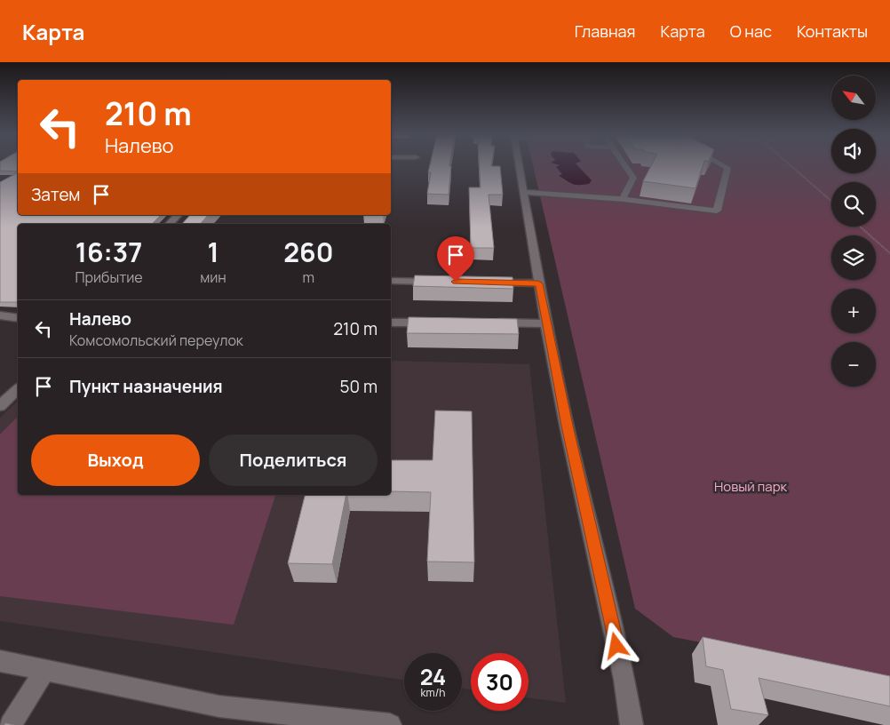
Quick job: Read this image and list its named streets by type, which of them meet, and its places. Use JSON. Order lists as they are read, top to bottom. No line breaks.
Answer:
{"parks":["Новый парк"],"north":"top left","page":{"header":"Карта","nav":["Главная","Карта","О нас","Контакты"],"map_buttons":["+","−"],"turn":["210 m","Налево"],"then":"Затем","eta":["16:37","Прибытие","1","мин","260","m"],"list":[{"name":"Налево","note":"Комсомольский переулок","value":"210 m"},{"name":"Пункт назначения","value":"50 m"}],"buttons":["Выход","Поделиться"],"speed":"24 km/h","limit":"30"}}
